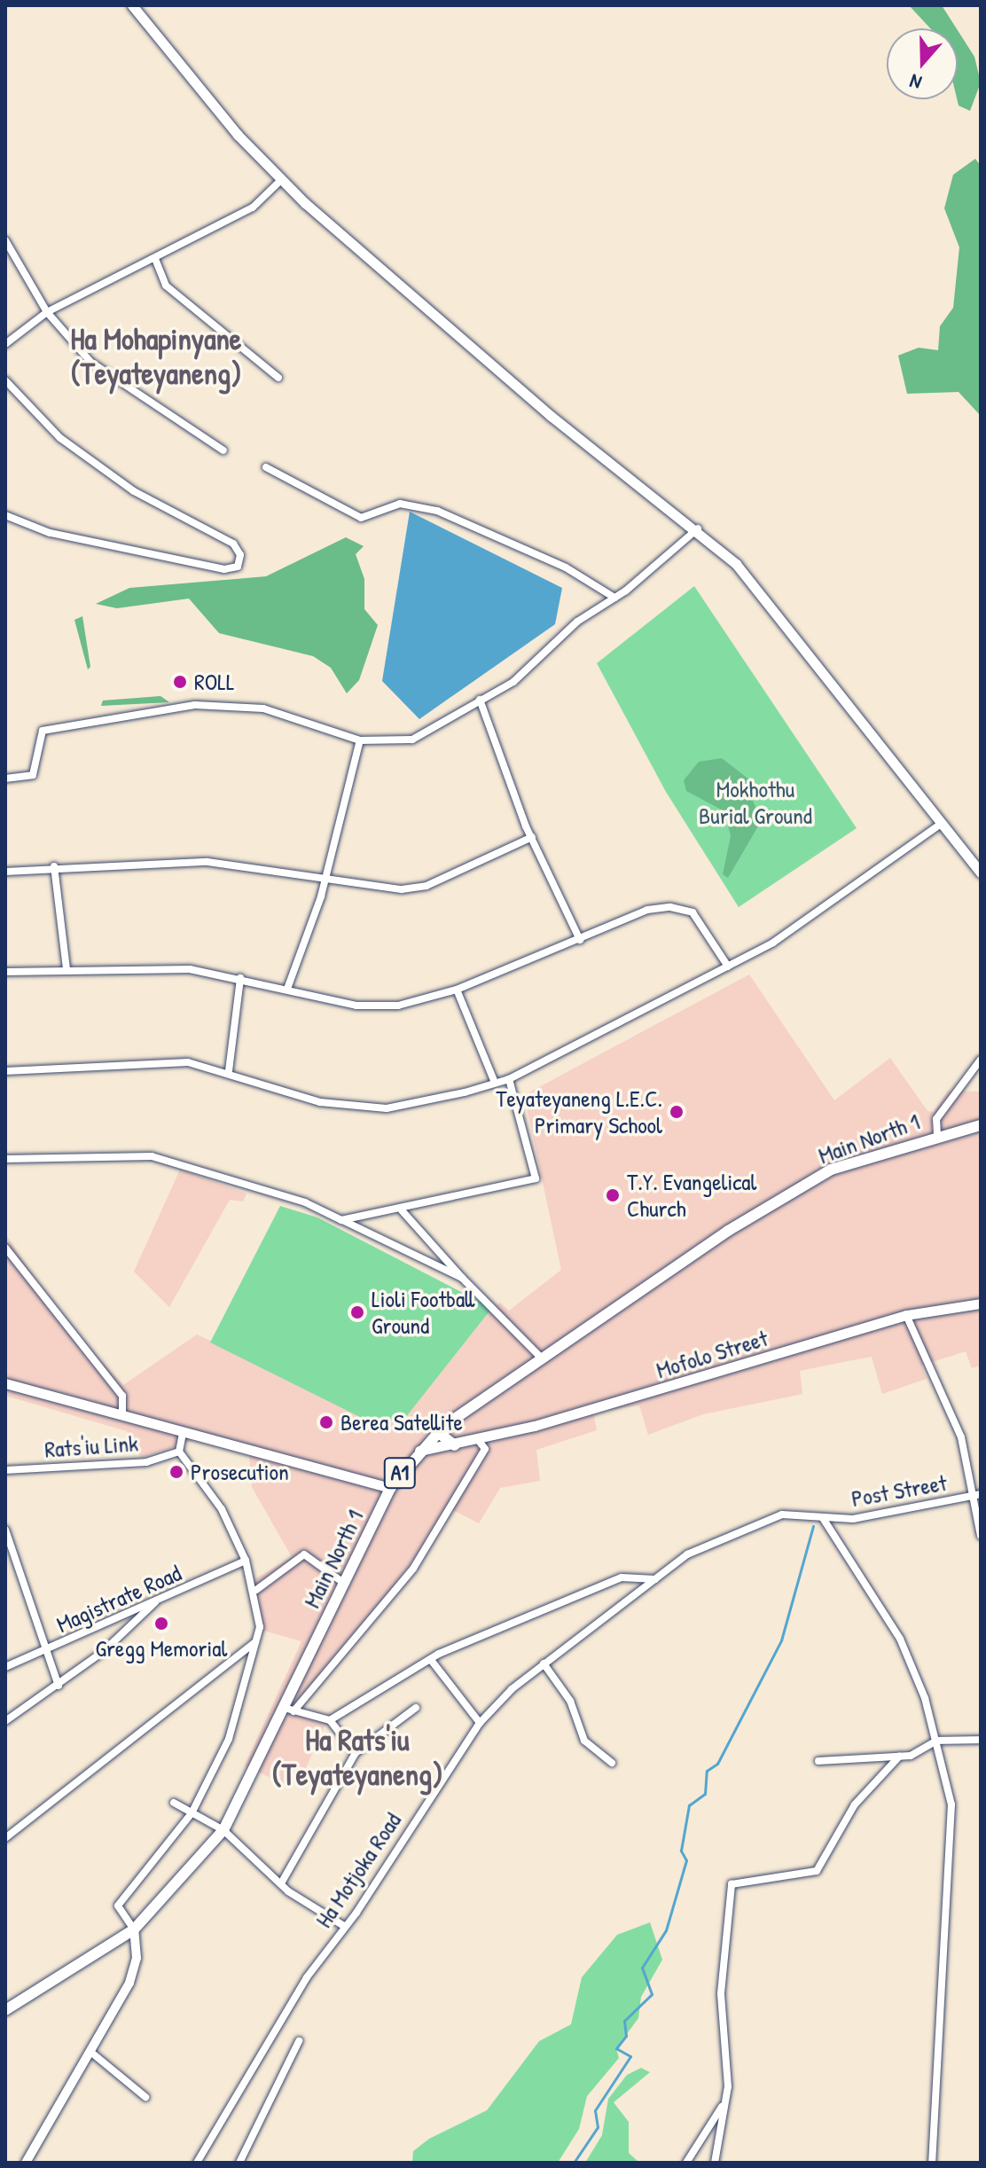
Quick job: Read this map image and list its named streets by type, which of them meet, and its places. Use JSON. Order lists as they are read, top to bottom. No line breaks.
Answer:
{"streets":{"main road":["Main North 1","Mofolo Street","A1"],"street":["Rats'iu Link","Post Street","Magistrate Road","Ha Motjoka Road"]},"crossings":[["Main North 1","Mofolo Street"],["Post Street","Ha Motjoka Road"]],"districts":["Ha Mohapinyane (Teyateyaneng)","Ha Rats'iu (Teyateyaneng)"],"parks":["Mokhothu Burial Ground"],"places":["ROLL","Teyateyaneng L.E.C. Primary School","T.Y. Evangelical Church","Lioli Football Ground","Berea Satellite","Prosecution","Gregg Memorial"],"north":"bottom"}
